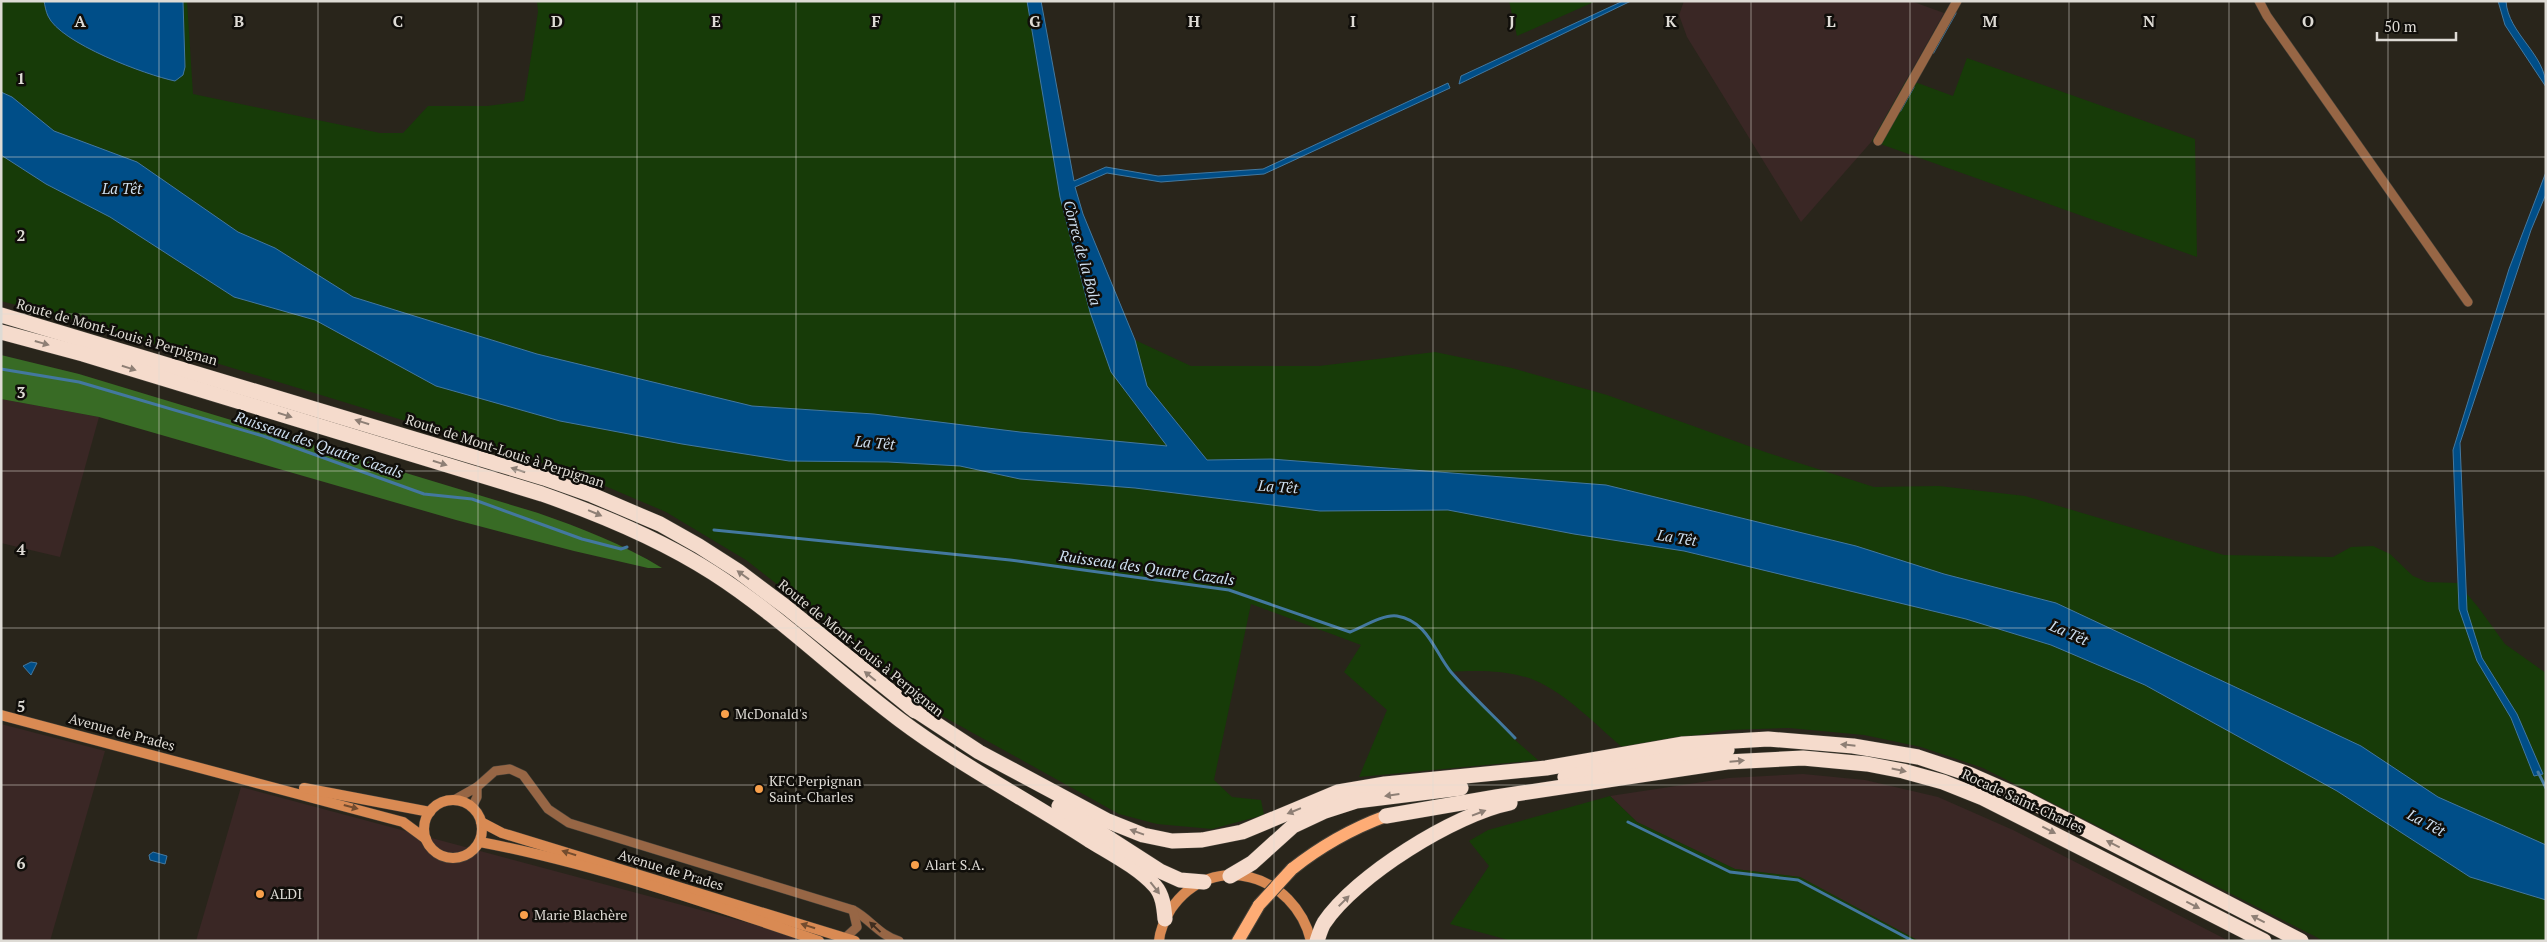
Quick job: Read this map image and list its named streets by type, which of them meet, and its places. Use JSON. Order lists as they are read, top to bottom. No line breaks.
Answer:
{"streets":{"highway":["Route de Mont-Louis à Perpignan","Rocade Saint-Charles"],"main road":["Avenue de Prades"]},"water":["La Têt","Còrrec de la Bola","Ruisseau des Quatre Cazals"],"places":["McDonald's","KFC Perpignan Saint-Charles","Alart S.A.","ALDI","Marie Blachère"],"scale_bar":"50 m","grid":{"columns":["A","B","C","D","E","F","G","H","I","J","K","L","M","N","O"],"rows":["1","2","3","4","5","6"]}}
